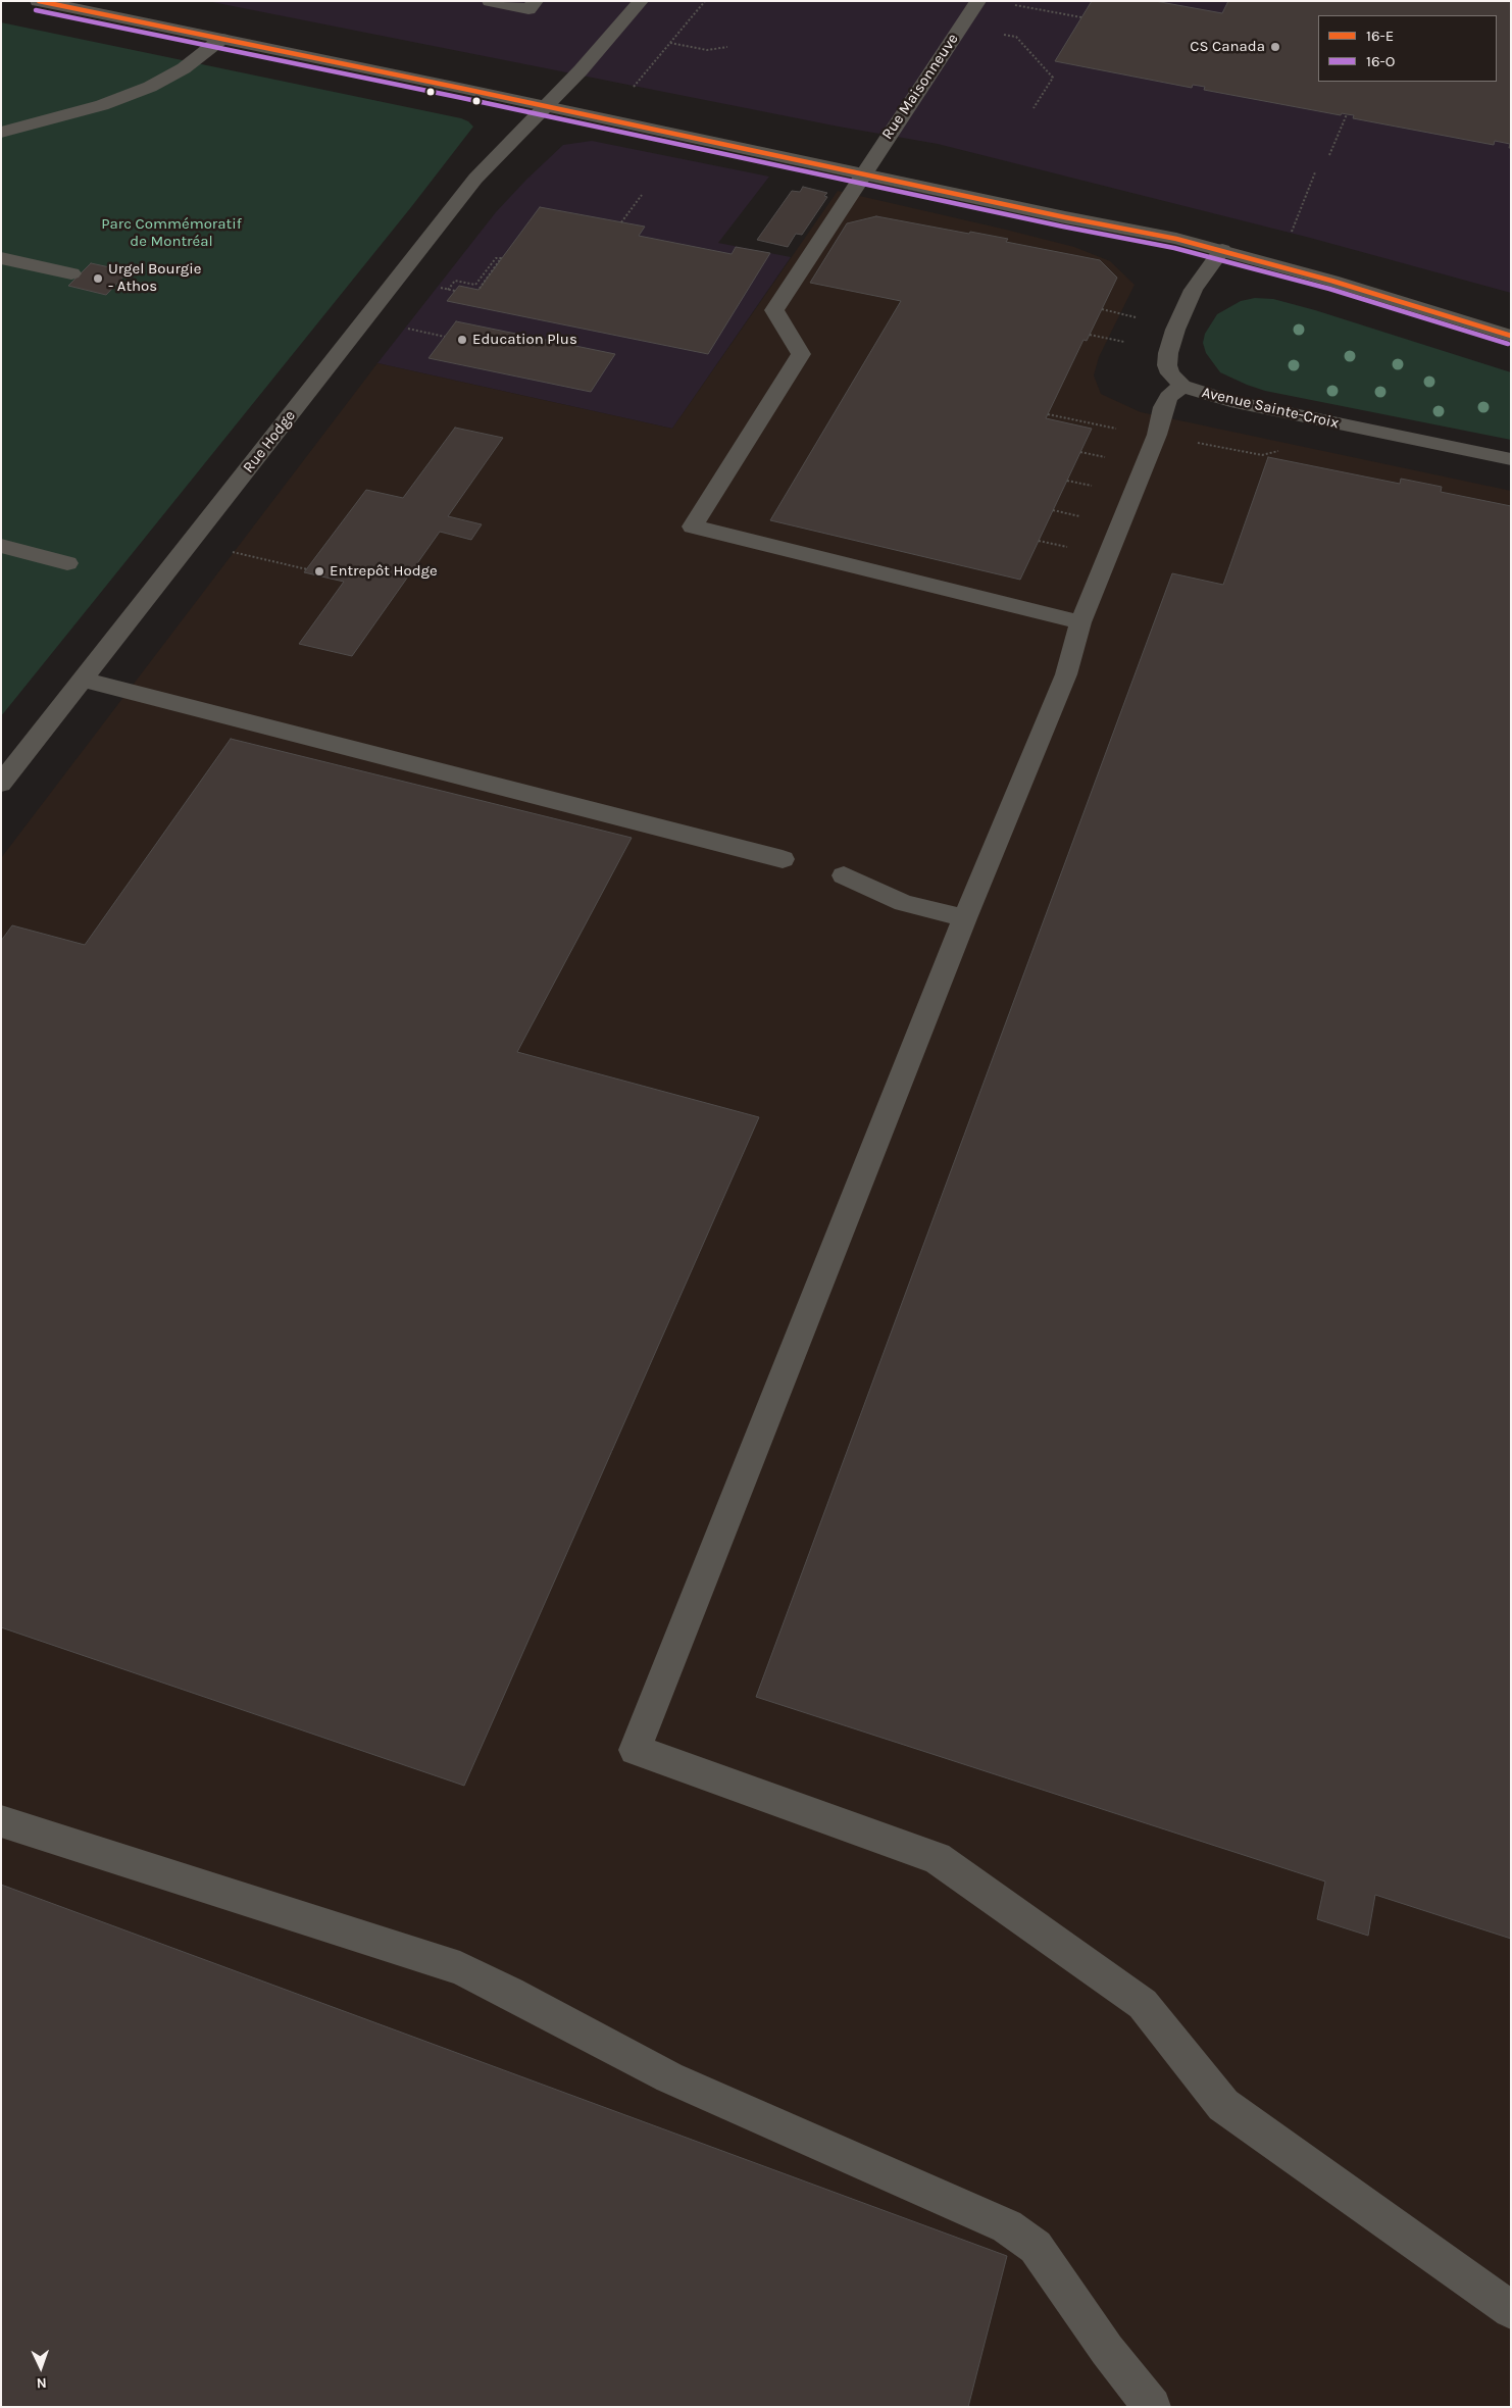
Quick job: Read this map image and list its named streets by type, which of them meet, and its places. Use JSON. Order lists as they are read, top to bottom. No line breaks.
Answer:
{"streets":{"street":["Rue Maisonneuve","Avenue Sainte-Croix","Rue Hodge"]},"parks":["Parc Commémoratif de Montréal"],"places":["CS Canada","Urgel Bourgie - Athos","Education Plus","Entrepôt Hodge"],"lines":["transit line 16-E","transit line 16-O"],"legend":["16-E","16-O"],"north":"bottom"}
